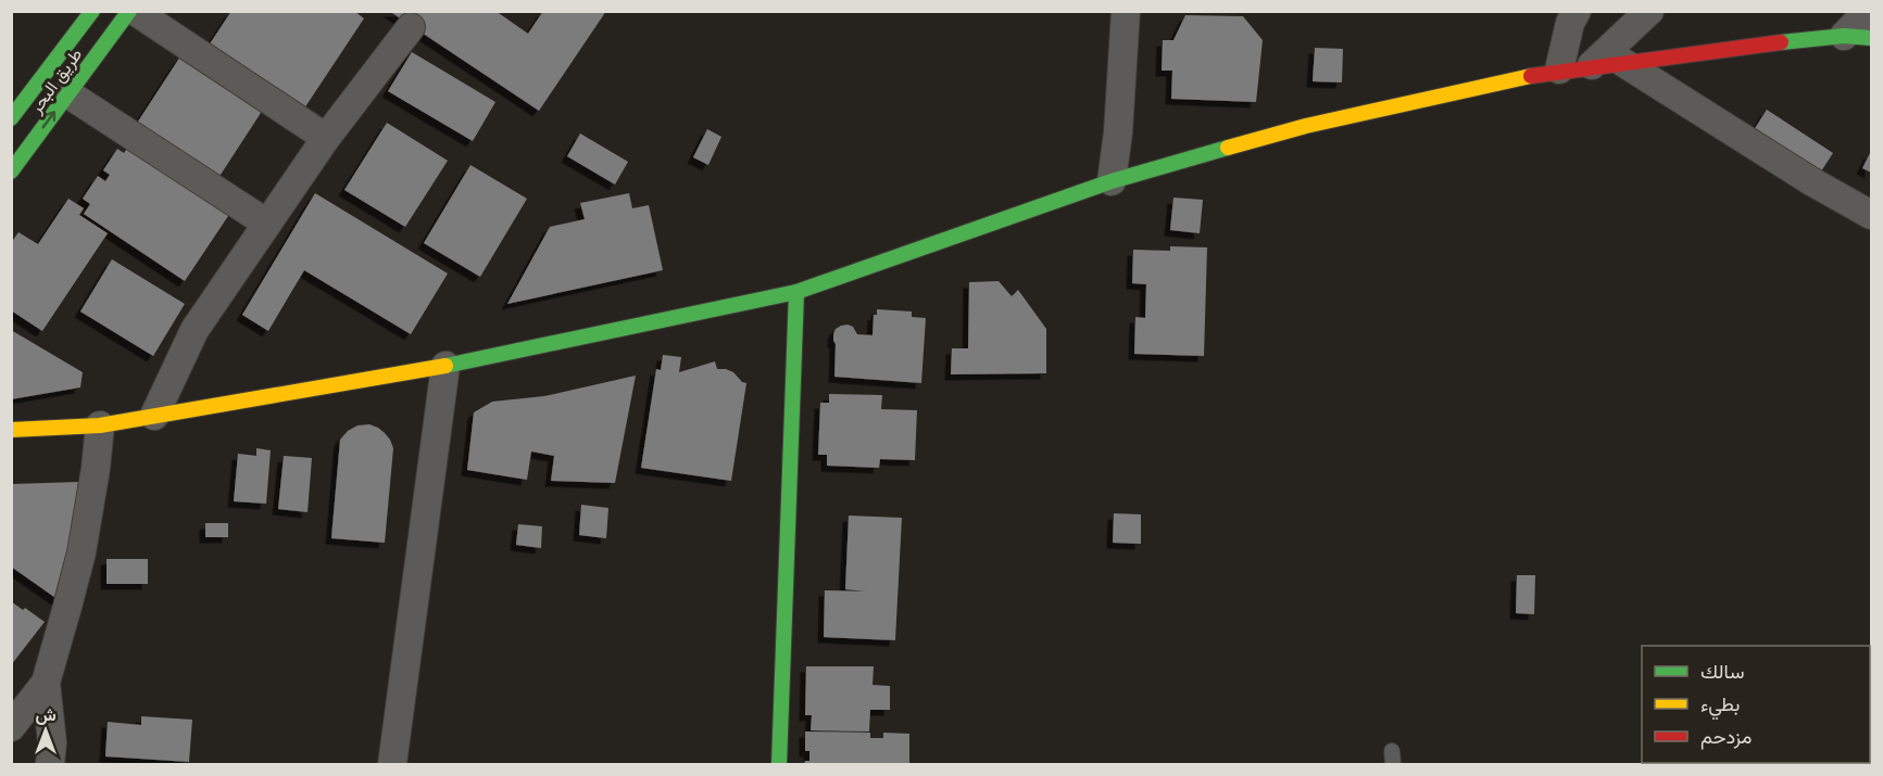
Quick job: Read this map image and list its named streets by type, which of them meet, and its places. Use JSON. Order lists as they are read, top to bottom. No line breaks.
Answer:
{"streets":{"main road":["طريق البحر"]},"legend":["سالك","بطيء","مزدحم"],"north":"top"}
